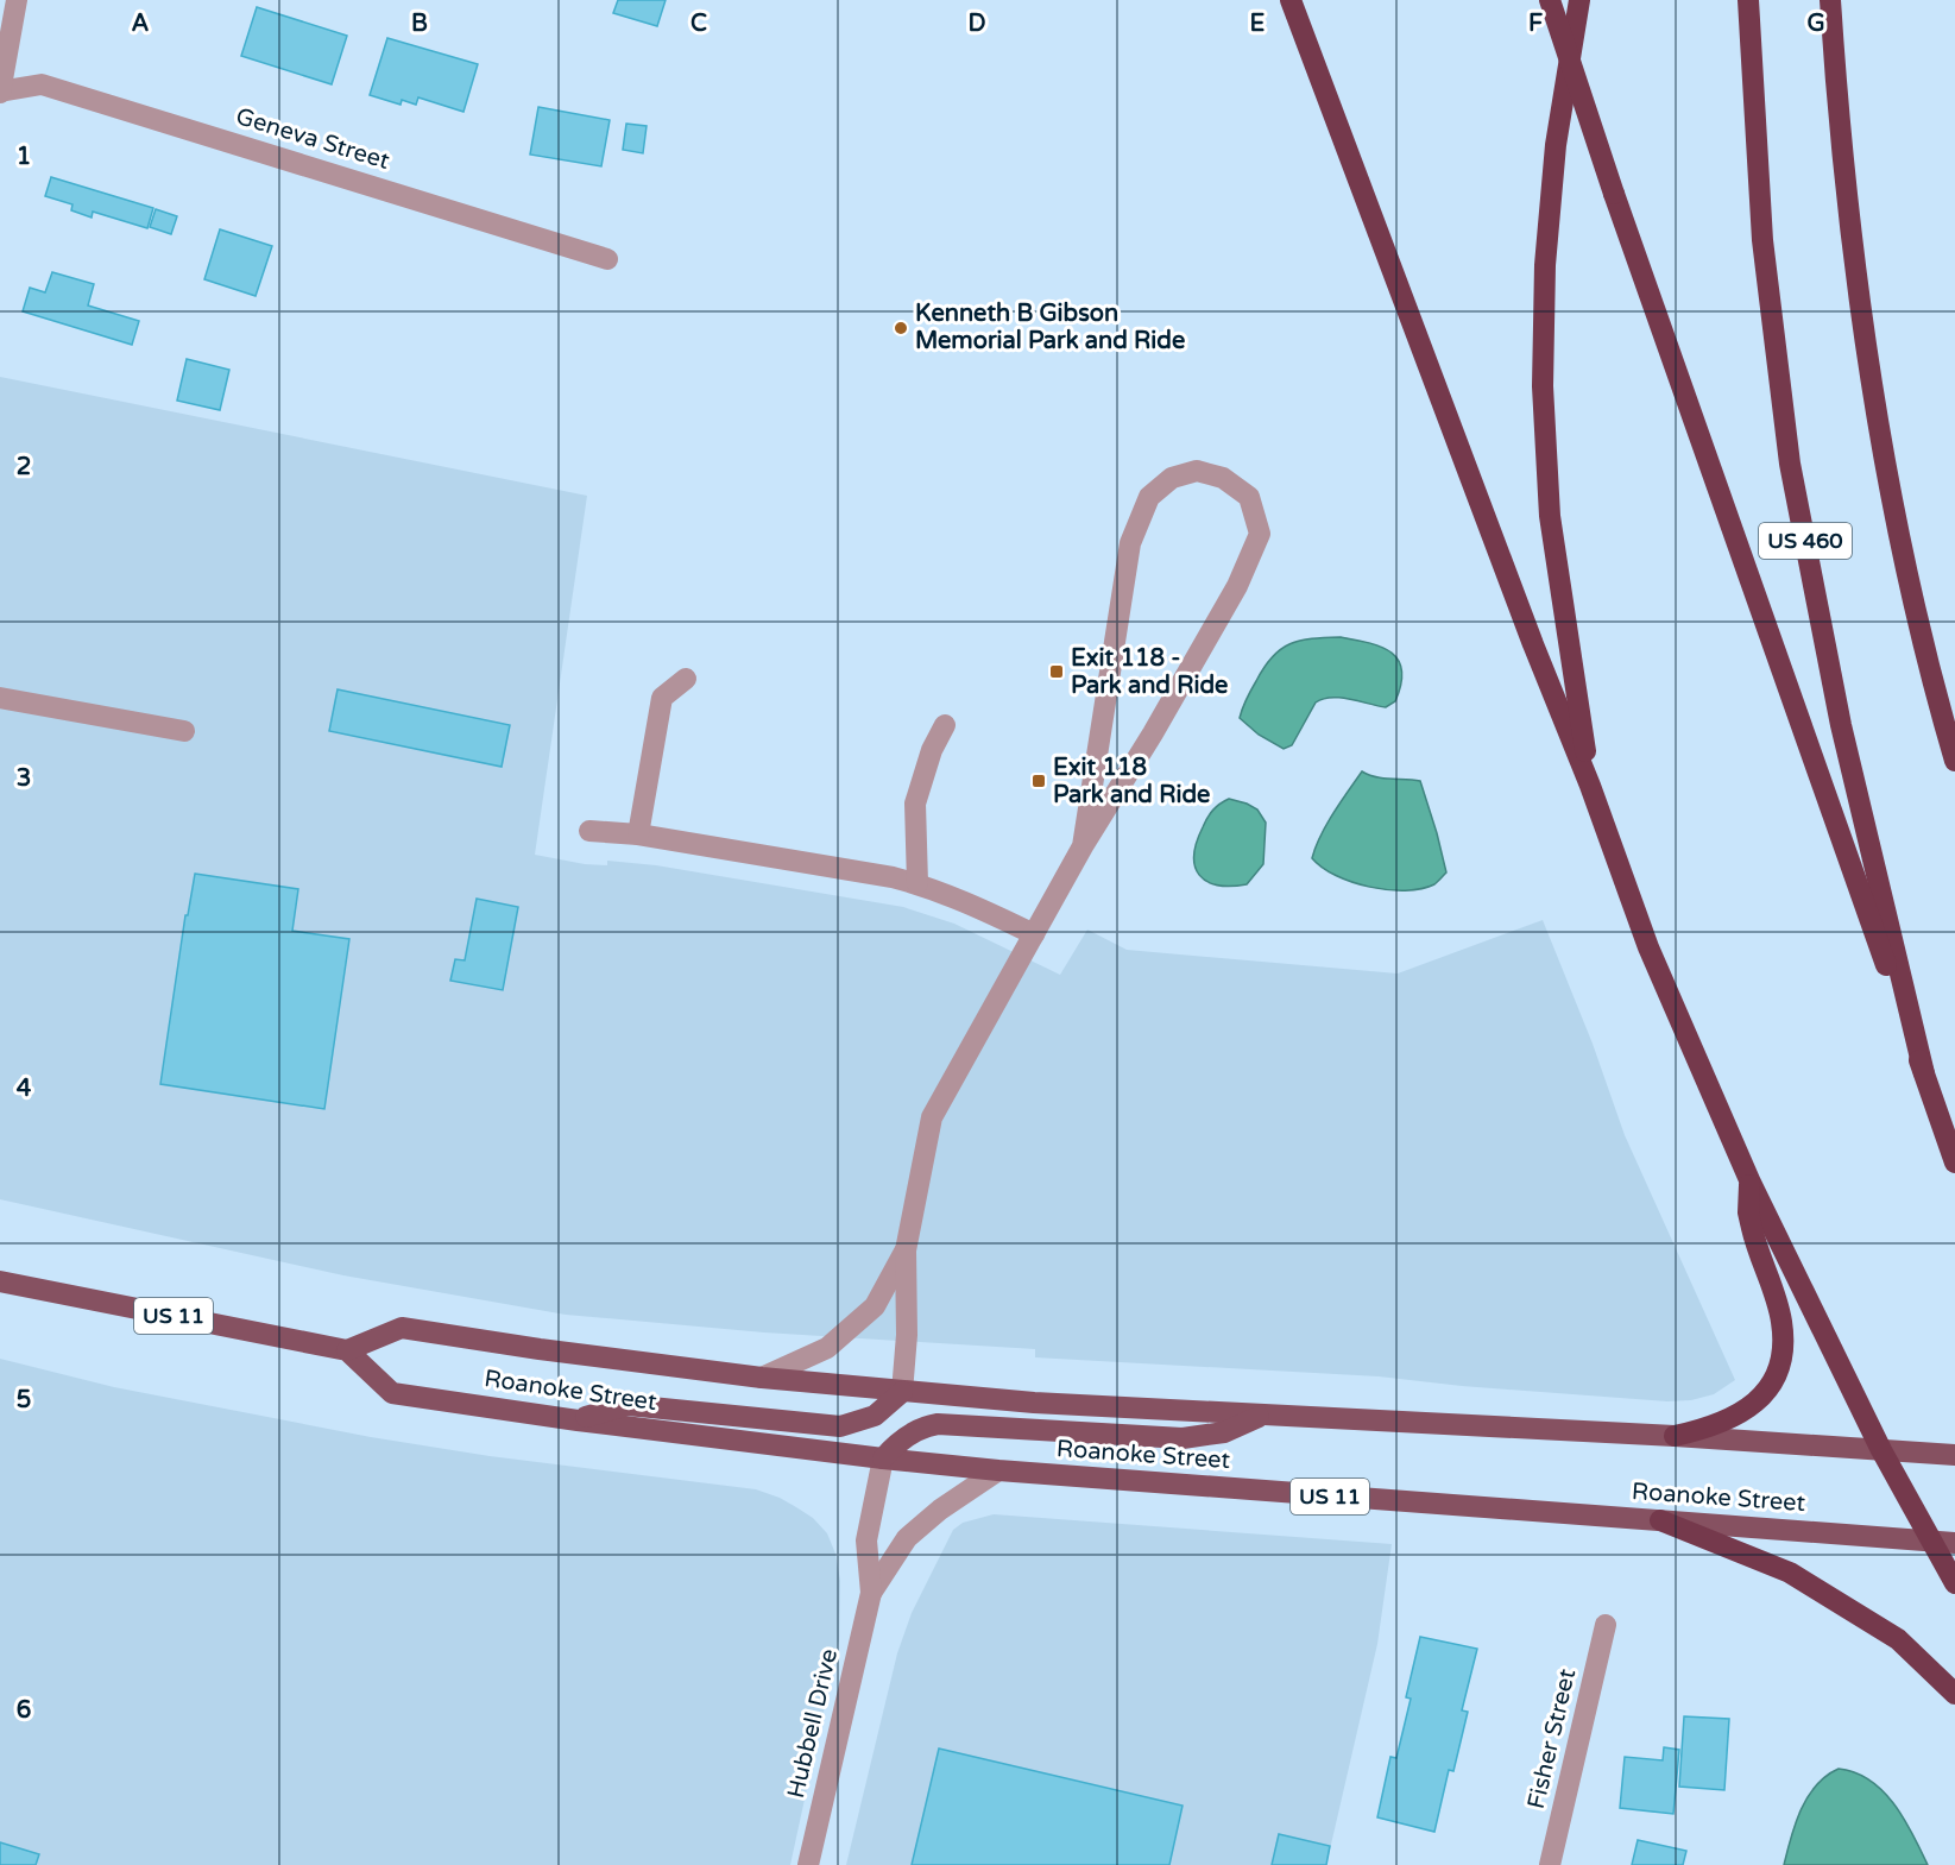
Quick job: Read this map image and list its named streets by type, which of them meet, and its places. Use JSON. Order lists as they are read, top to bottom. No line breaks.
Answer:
{"streets":{"highway":["US 460"],"main road":["US 11","Roanoke Street"],"street":["Geneva Street","Hubbell Drive","Fisher Street"]},"crossings":[["US 11","Roanoke Street"],["Roanoke Street","Hubbell Drive"]],"places":{"other":["Kenneth B Gibson Memorial Park and Ride"],"transit":["Exit 118 - Park and Ride","Exit 118 Park and Ride"]},"grid":{"columns":["A","B","C","D","E","F","G"],"rows":["1","2","3","4","5","6"]}}
